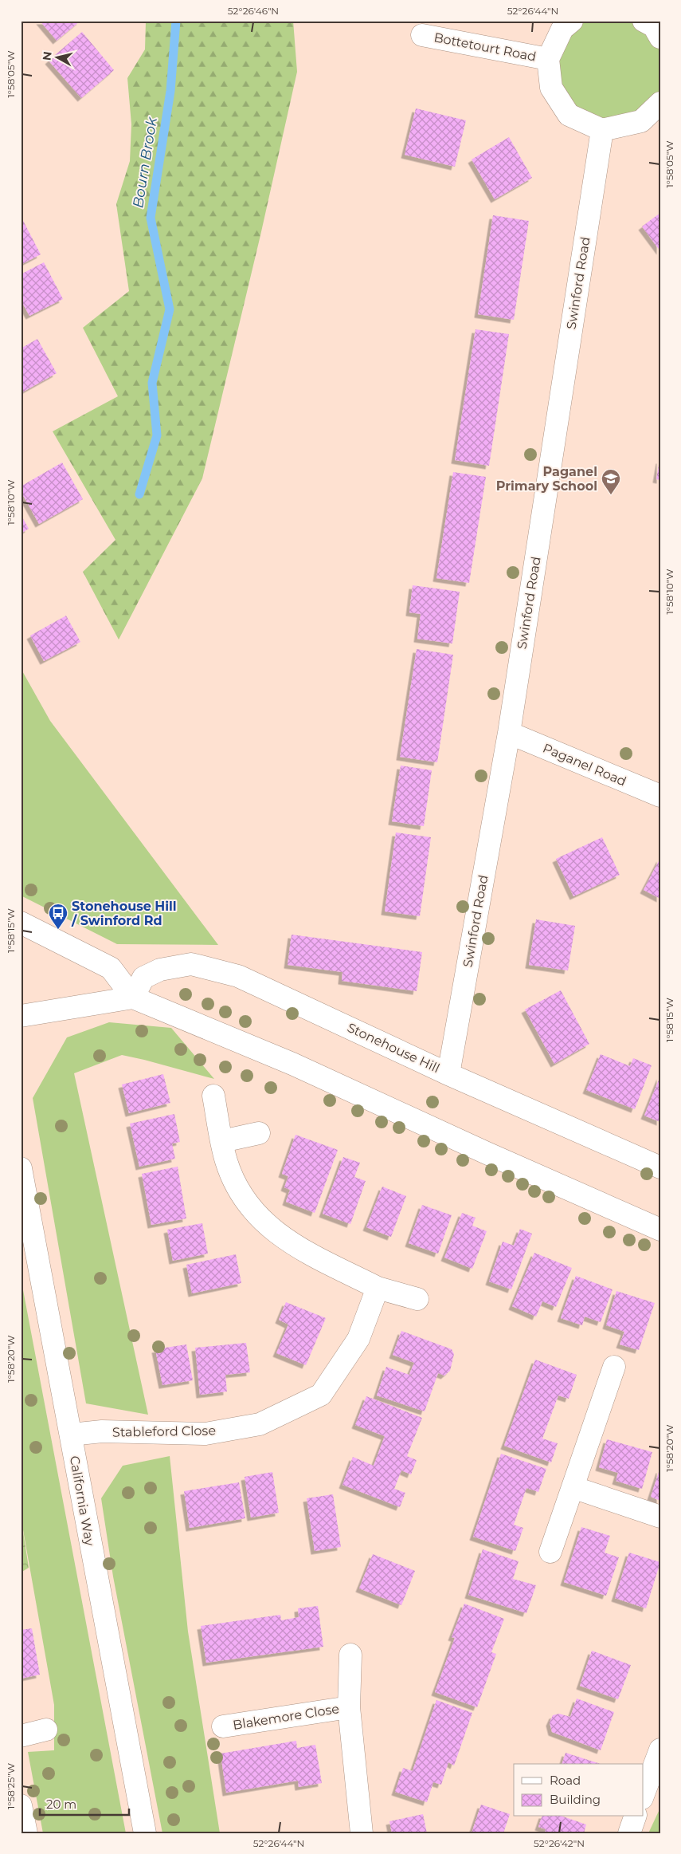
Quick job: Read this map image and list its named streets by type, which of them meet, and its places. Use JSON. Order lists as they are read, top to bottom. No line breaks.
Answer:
{"streets":{"street":["Bottetourt Road","Swinford Road","Paganel Road","Stonehouse Hill","Stableford Close","California Way","Blakemore Close"]},"crossings":[["Swinford Road","Paganel Road"],["Swinford Road","Stonehouse Hill"],["Stableford Close","California Way"]],"water":["Bourn Brook"],"places":{"school or university":["Paganel Primary School"],"bus stop":["Stonehouse Hill / Swinford Rd"]},"legend":["Road","Building"],"scale_bar":"20 m","north":"left","coordinates":["52°26'46\"N","52°26'44\"N","1°58'05\"W","1°58'10\"W","1°58'15\"W","1°58'20\"W","1°58'25\"W","52°26'42\"N"]}
